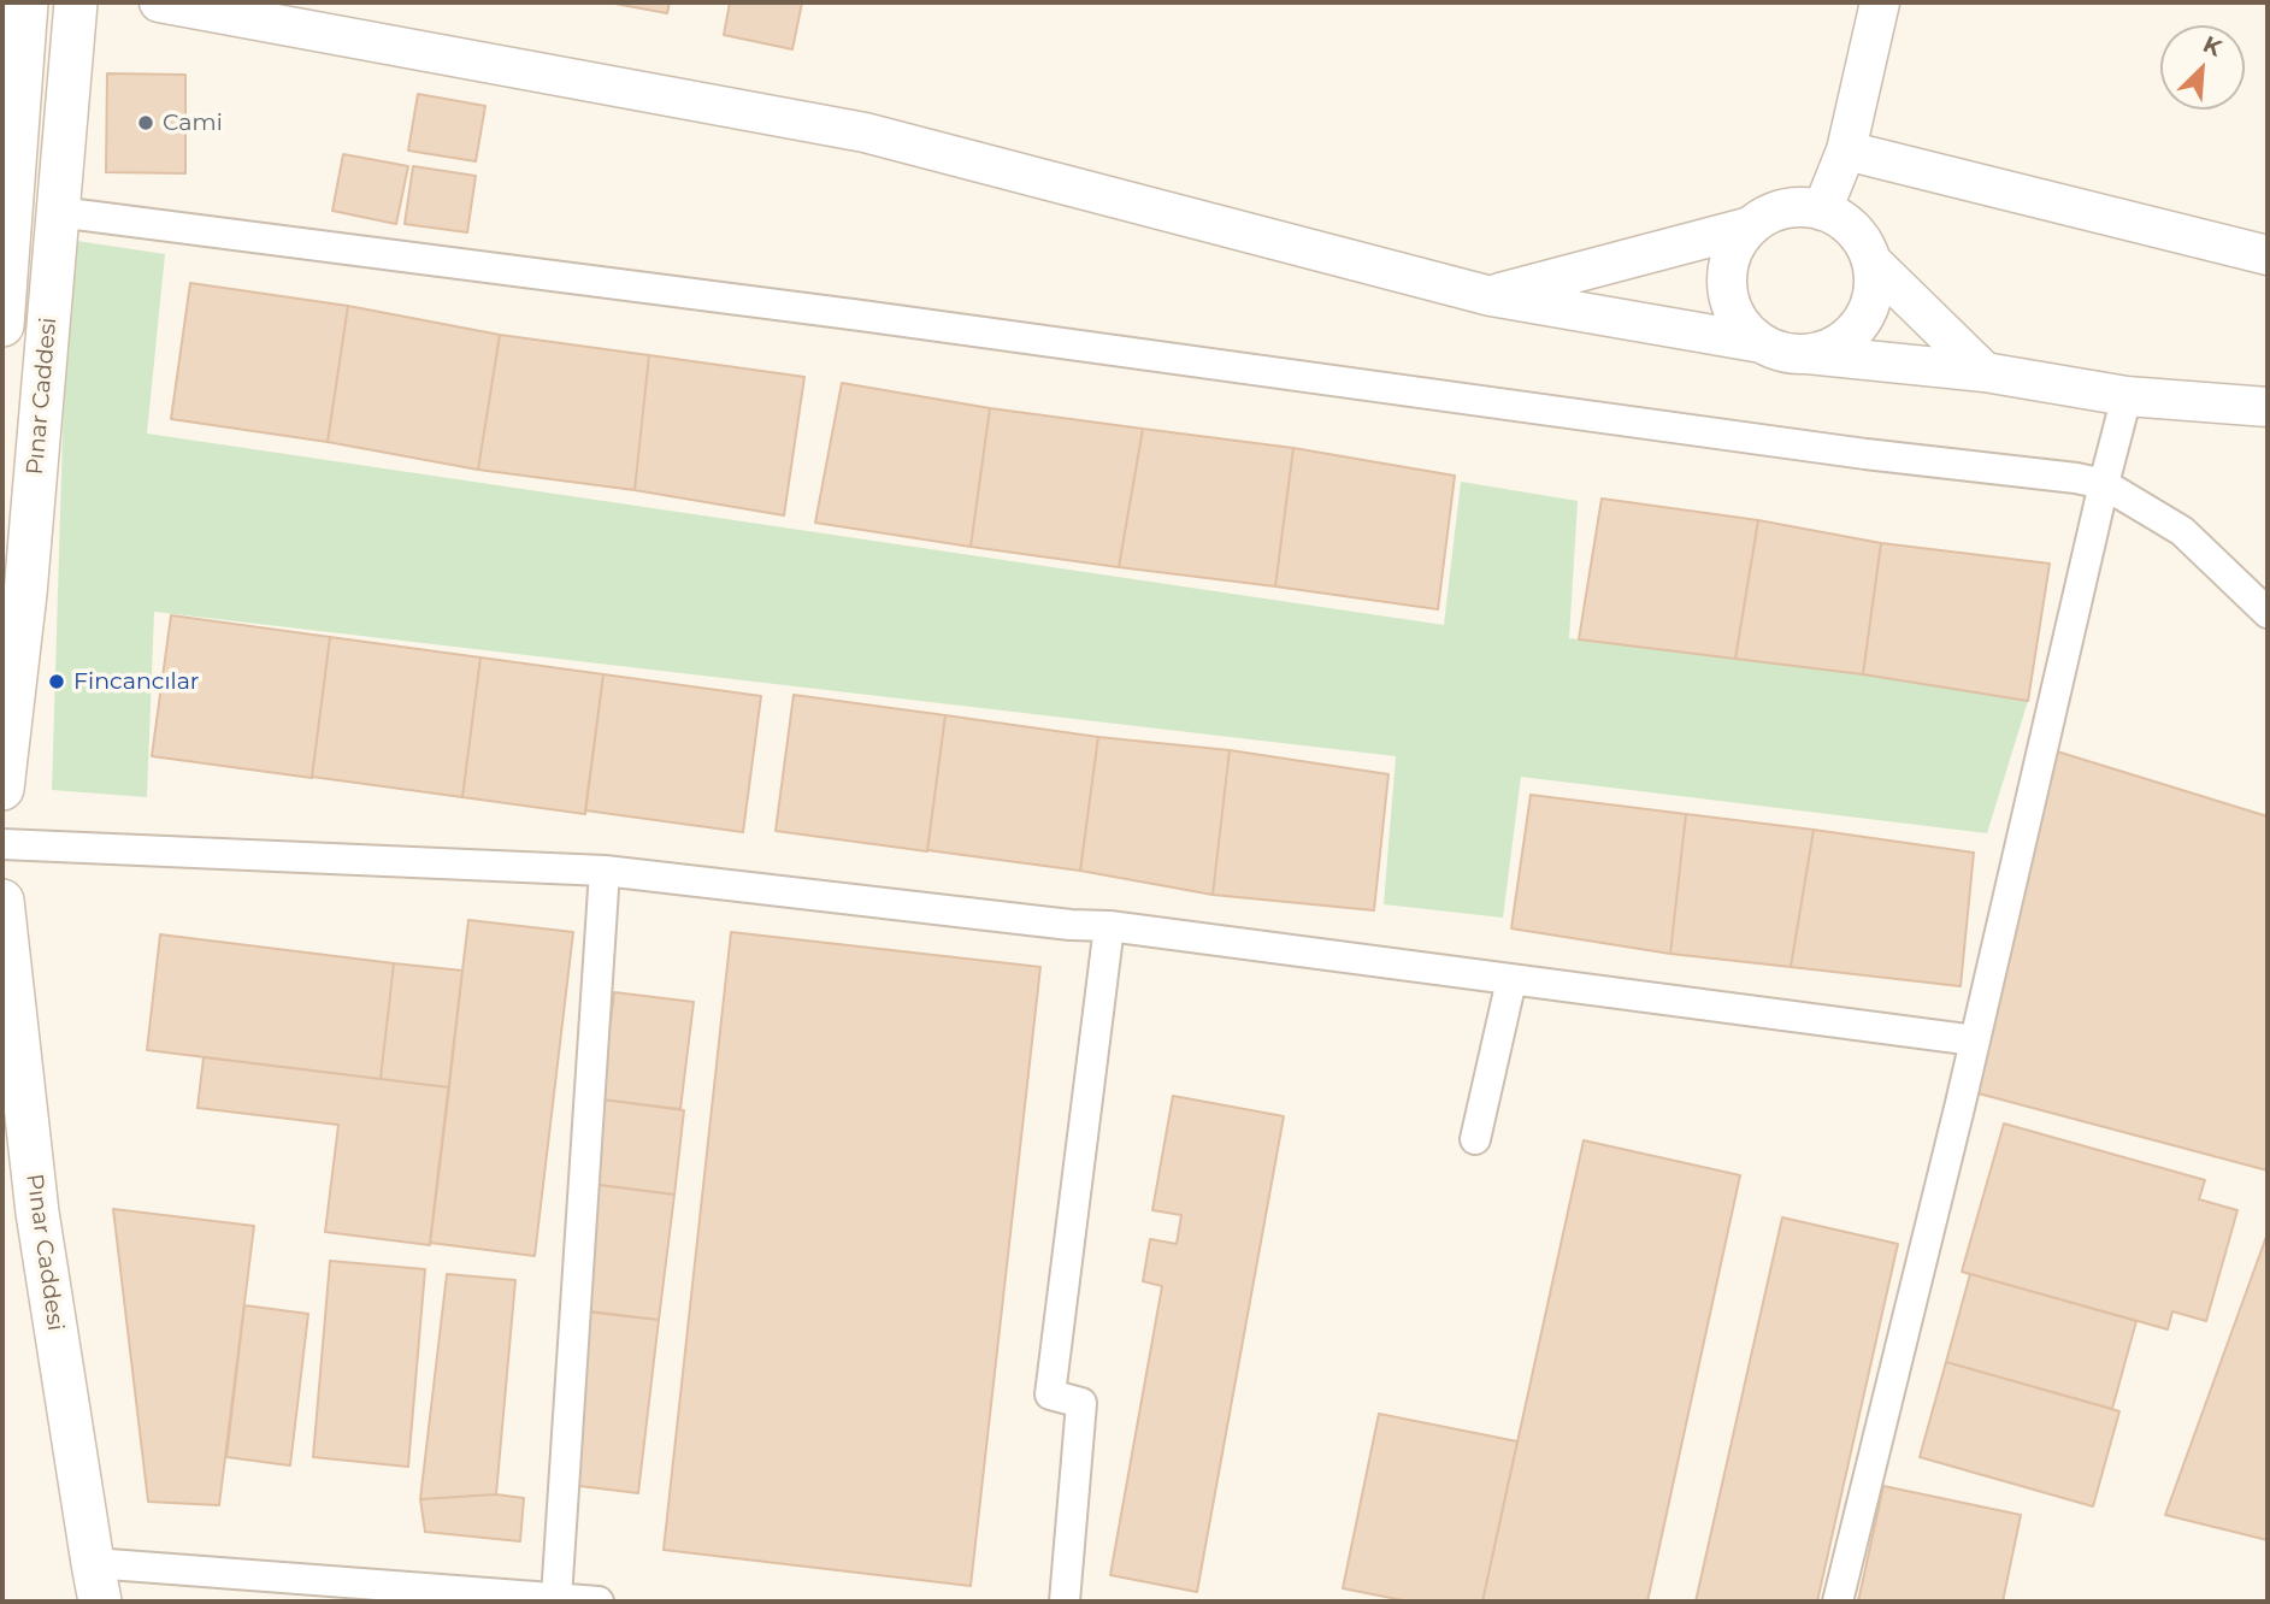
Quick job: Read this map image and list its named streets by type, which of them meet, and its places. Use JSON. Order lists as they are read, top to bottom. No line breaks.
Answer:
{"streets":{"main road":["Pınar Caddesi"]},"places":["Cami","Fincancılar"],"north":"top right"}
